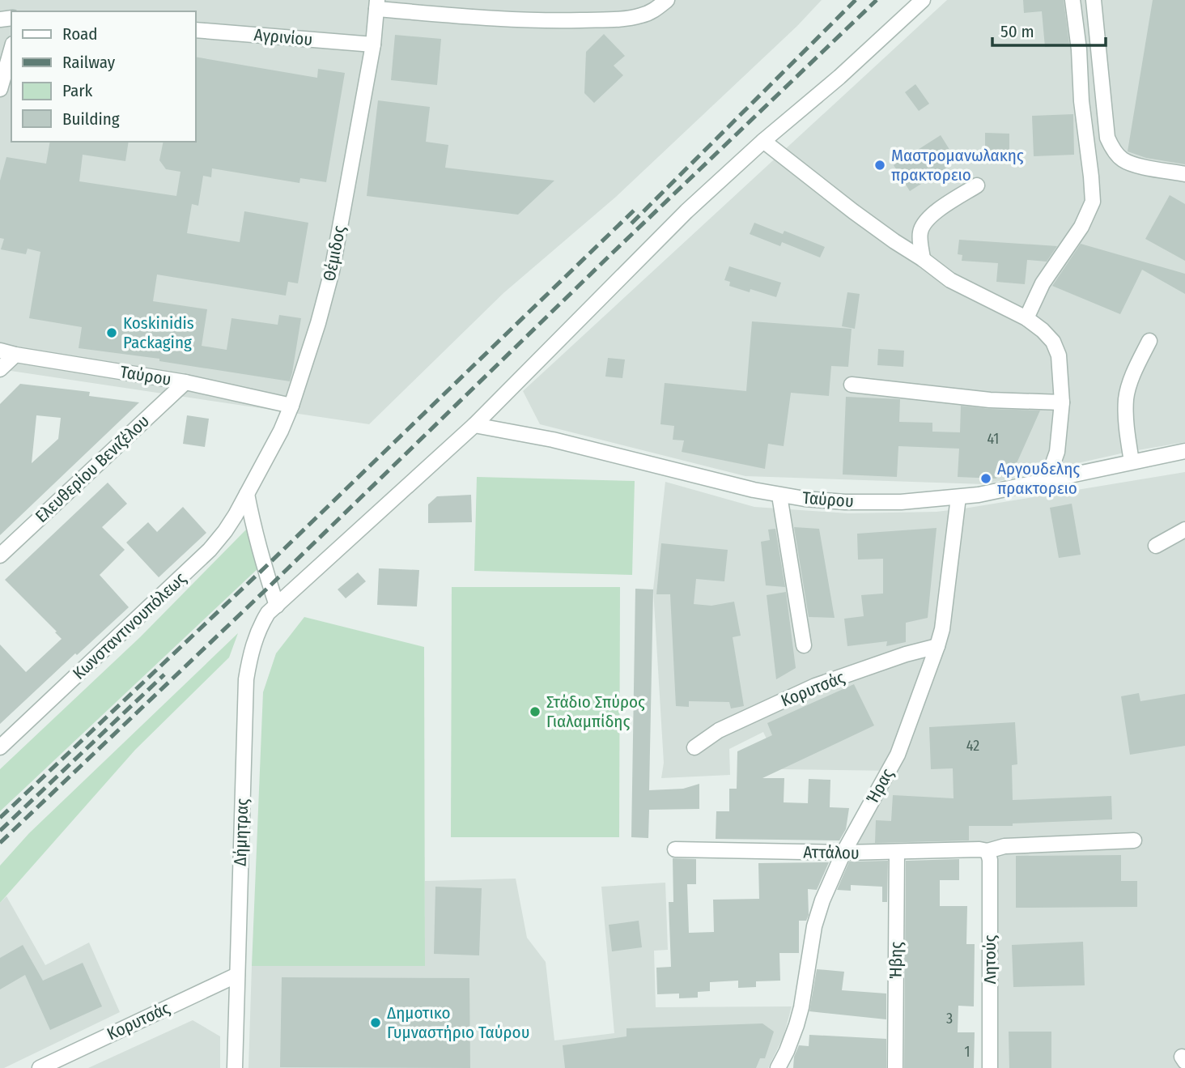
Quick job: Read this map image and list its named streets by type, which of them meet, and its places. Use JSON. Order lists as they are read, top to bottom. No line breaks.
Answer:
{"streets":{"street":["Αγρινίου","Θέμιδος","Ταύρου","Ελευθερίου Βενιζέλου","Κωνσταντινουπόλεως","Κορυτσάς","Ήρας","Δήμητρας","Αττάλου","Λητούς","Ήβης"]},"crossings":[["Αγρινίου","Θέμιδος"],["Θέμιδος","Ταύρου"],["Θέμιδος","Κωνσταντινουπόλεως"],["Ταύρου","Ελευθερίου Βενιζέλου"],["Ταύρου","Ήρας"],["Ταύρου","Δήμητρας"],["Κορυτσάς","Ήρας"],["Κορυτσάς","Δήμητρας"],["Ήρας","Αττάλου"],["Αττάλου","Λητούς"],["Αττάλου","Ήβης"]],"places":["Μαστρομανωλακης πρακτορειο","Koskinidis Packaging","Αργουδελης πρακτορειο","Στάδιο Σπύρος Γιαλαμπίδης","Δημοτικο Γυμναστήριο Ταύρου"],"house_numbers":["41","42","3","1"],"legend":["Road","Railway","Park","Building"],"scale_bar":"50 m"}
